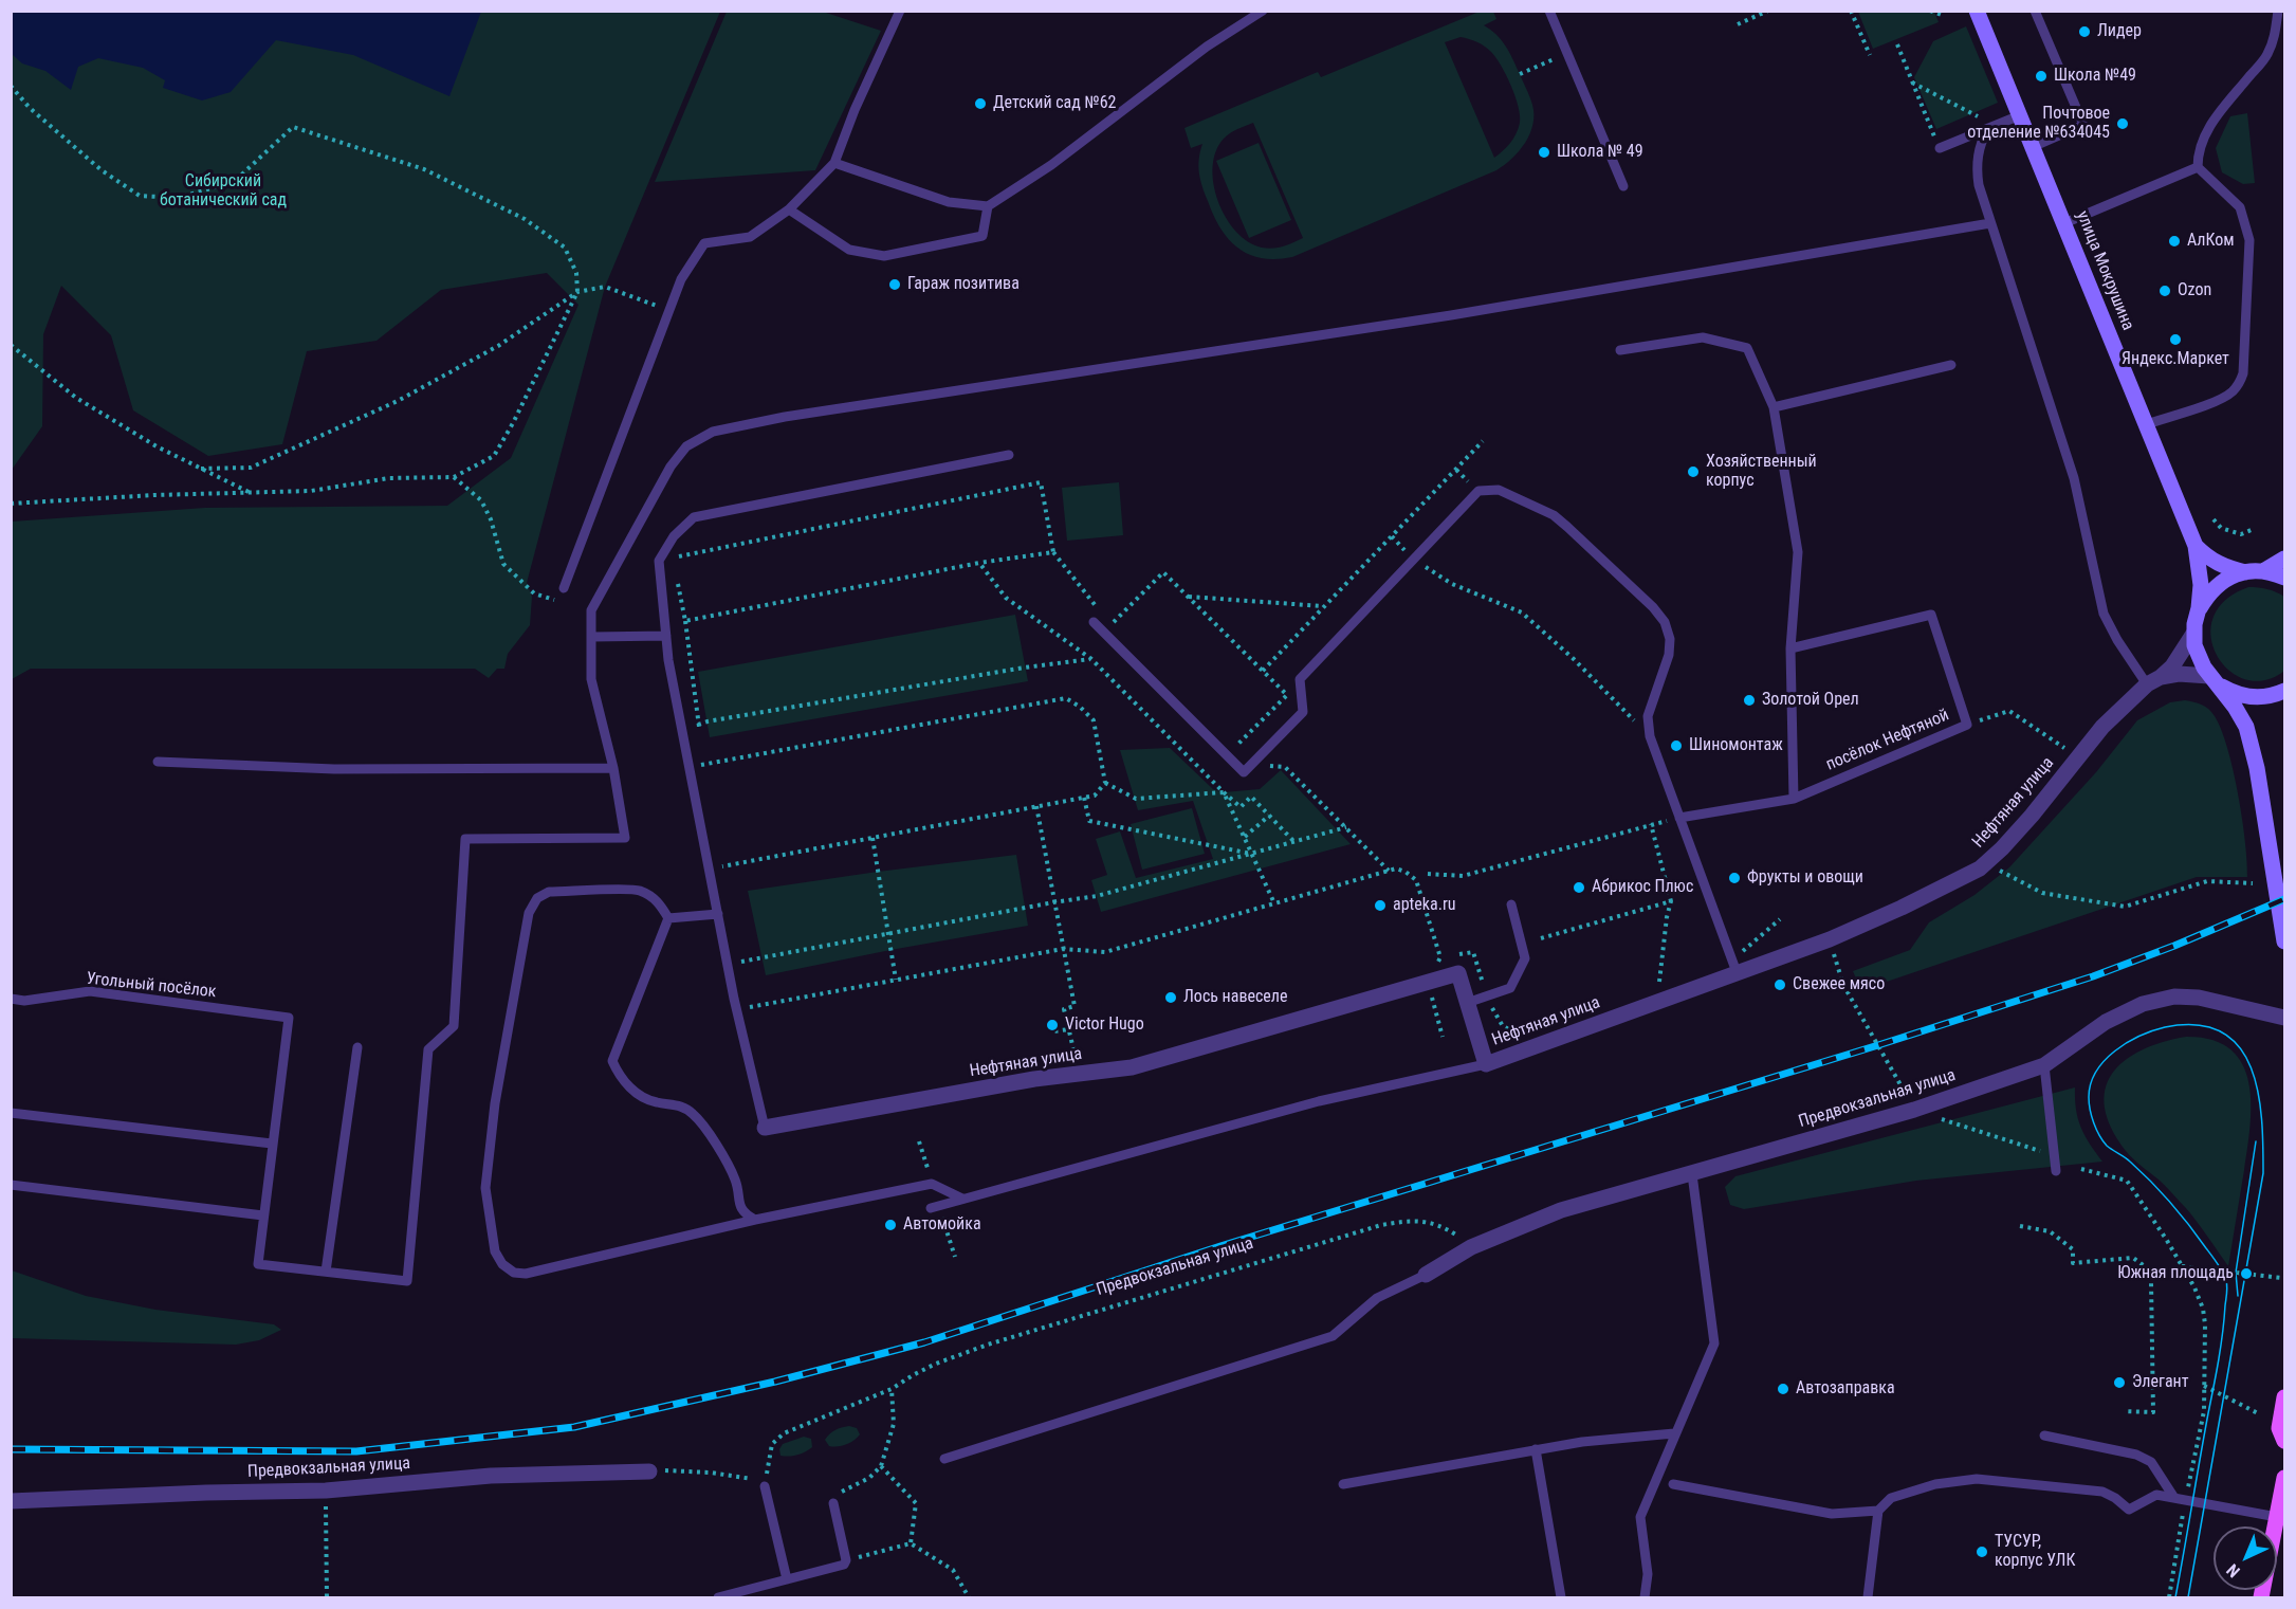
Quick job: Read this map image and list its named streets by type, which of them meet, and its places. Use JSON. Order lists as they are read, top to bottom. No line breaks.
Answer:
{"streets":{"street":["улица Мокрушина","Нефтяная улица","Предвокзальная улица"],"lane":["посёлок Нефтяной","Угольный посёлок"]},"parks":["Сибирский ботанический сад"],"places":["Лидер","Школа №49","Детский сад №62","Почтовое отделение №634045","Школа № 49","АлКом","Гараж позитива","Ozon","Яндекс.Маркет","Хозяйственный корпус","Золотой Орел","Шиномонтаж","Фрукты и овощи","Абрикос Плюс","apteka.ru","Свежее мясо","Лось навеселе","Victor Hugo","Автомойка","Южная площадь","Элегант","Автозаправка","ТУСУР, корпус УЛК"],"north":"bottom left"}
